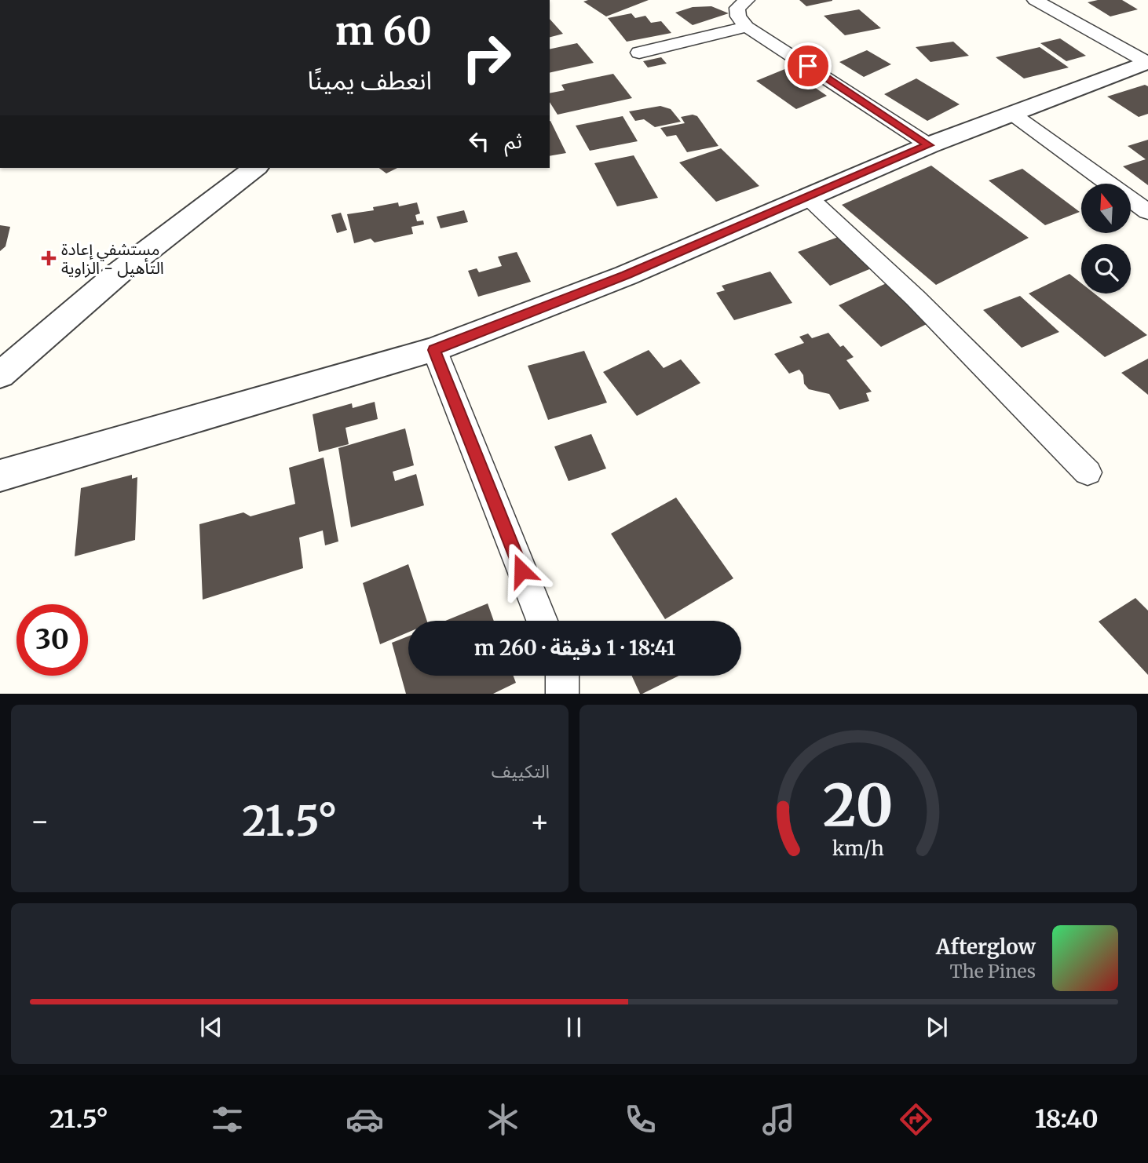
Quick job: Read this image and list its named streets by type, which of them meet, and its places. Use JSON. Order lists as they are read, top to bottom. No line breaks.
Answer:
{"places":{"health":["مستشفي إعادة التأهيل - الزاوية"]},"north":"top","page":{"turn":["60 m","انعطف يمينًا"],"then":"ثم","limit":"30","trip":"18:41 · 1 دقيقة · 260 m","tile":"التكييف","heat":["−","21.5°","+"],"song":["Afterglow","The Pines"],"tabs":["18:40","21.5°"],"gauge":["20","km/h"]}}
